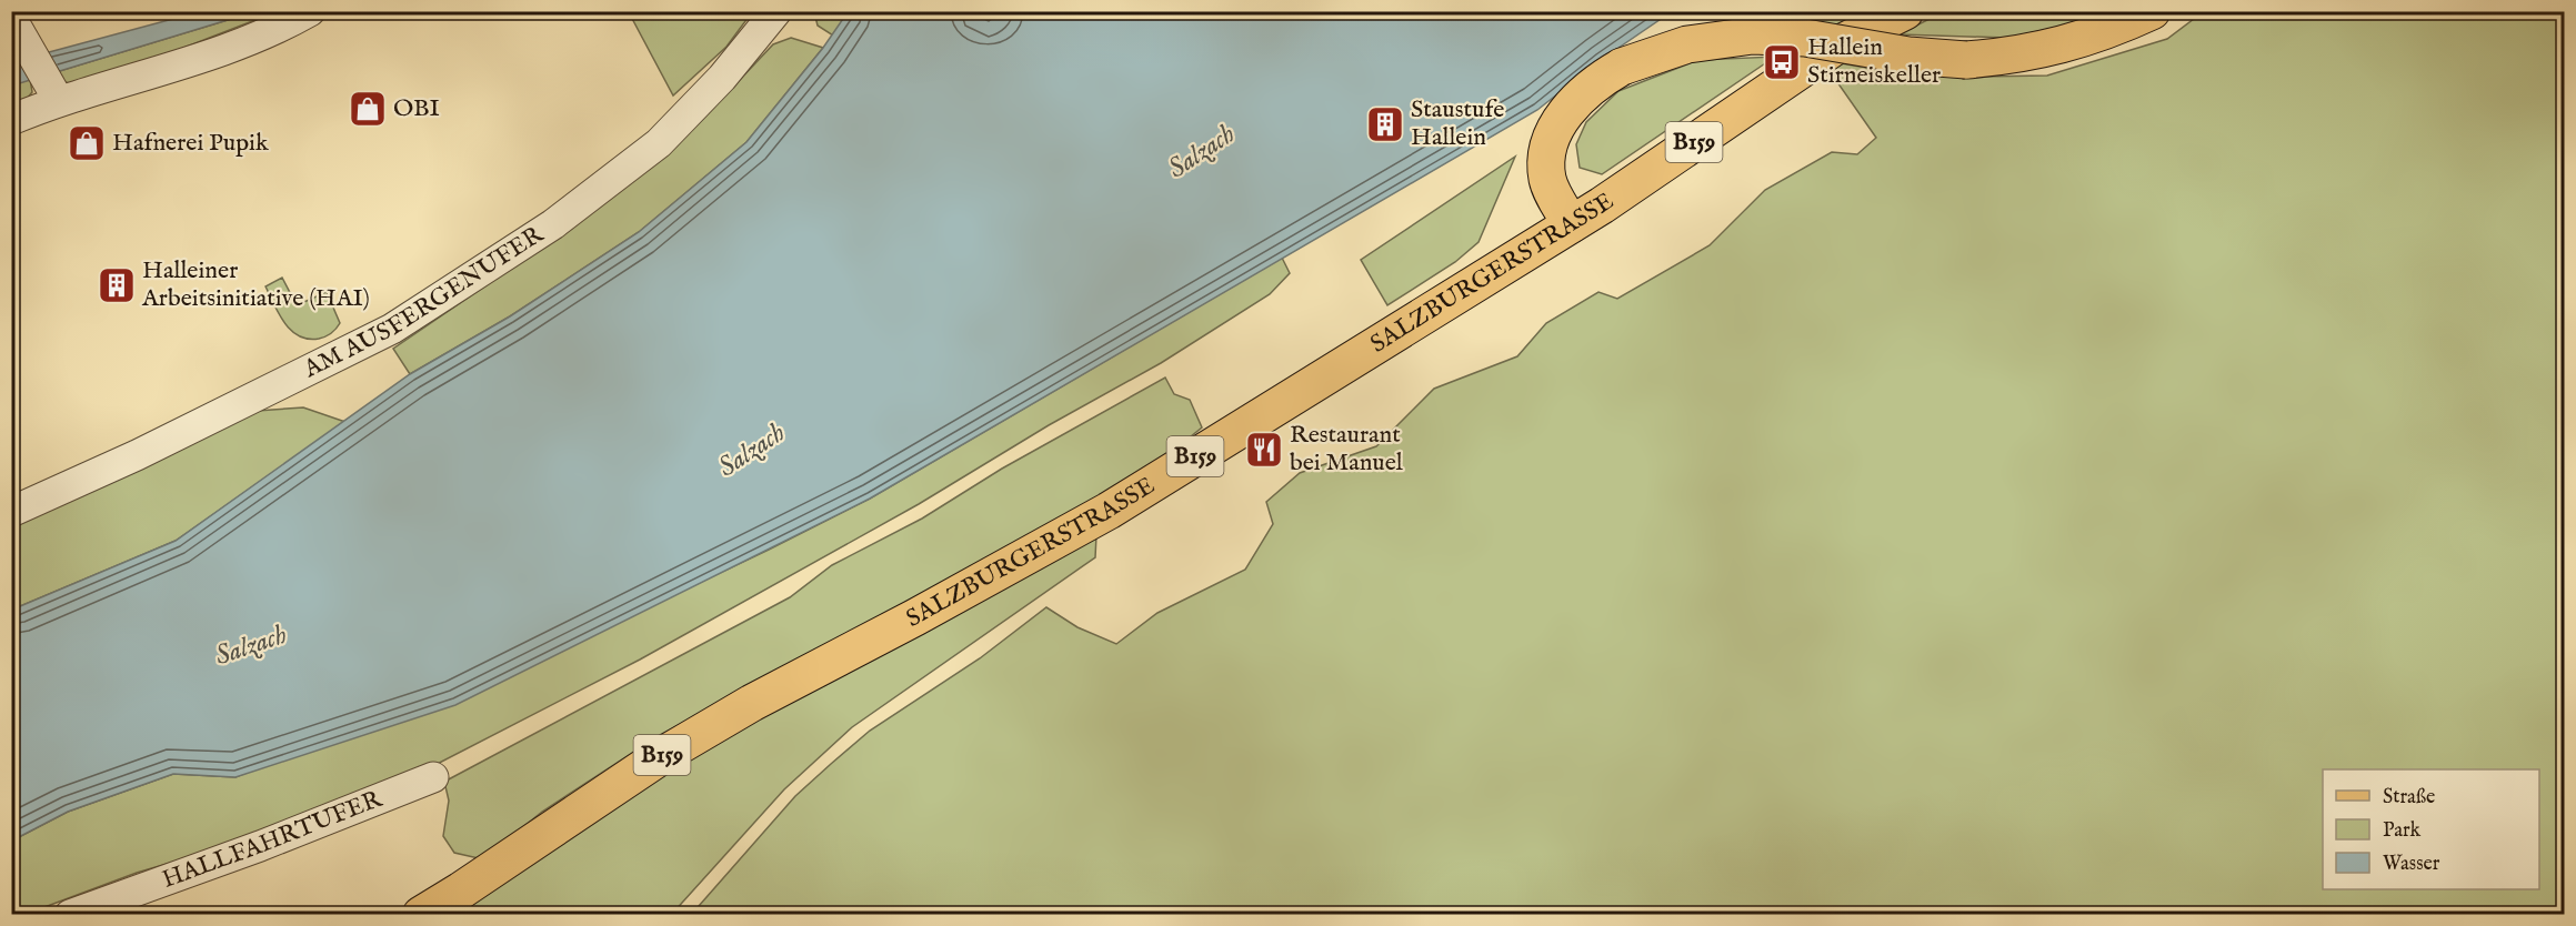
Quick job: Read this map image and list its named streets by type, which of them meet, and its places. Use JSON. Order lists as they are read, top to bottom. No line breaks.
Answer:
{"streets":{"main road":["B159","SALZBURGERSTRASSE"],"street":["AM AUSFERGENUFER","HALLFAHRTUFER"]},"water":["Salzach"],"places":{"bus stop":["Hallein Stirneiskeller"],"shop":["OBI","Hafnerei Pupik"],"building":["Staustufe Hallein","Halleiner Arbeitsinitiative (HAI)"],"restaurant":["Restaurant bei Manuel"]},"legend":["Straße","Park","Wasser"]}
